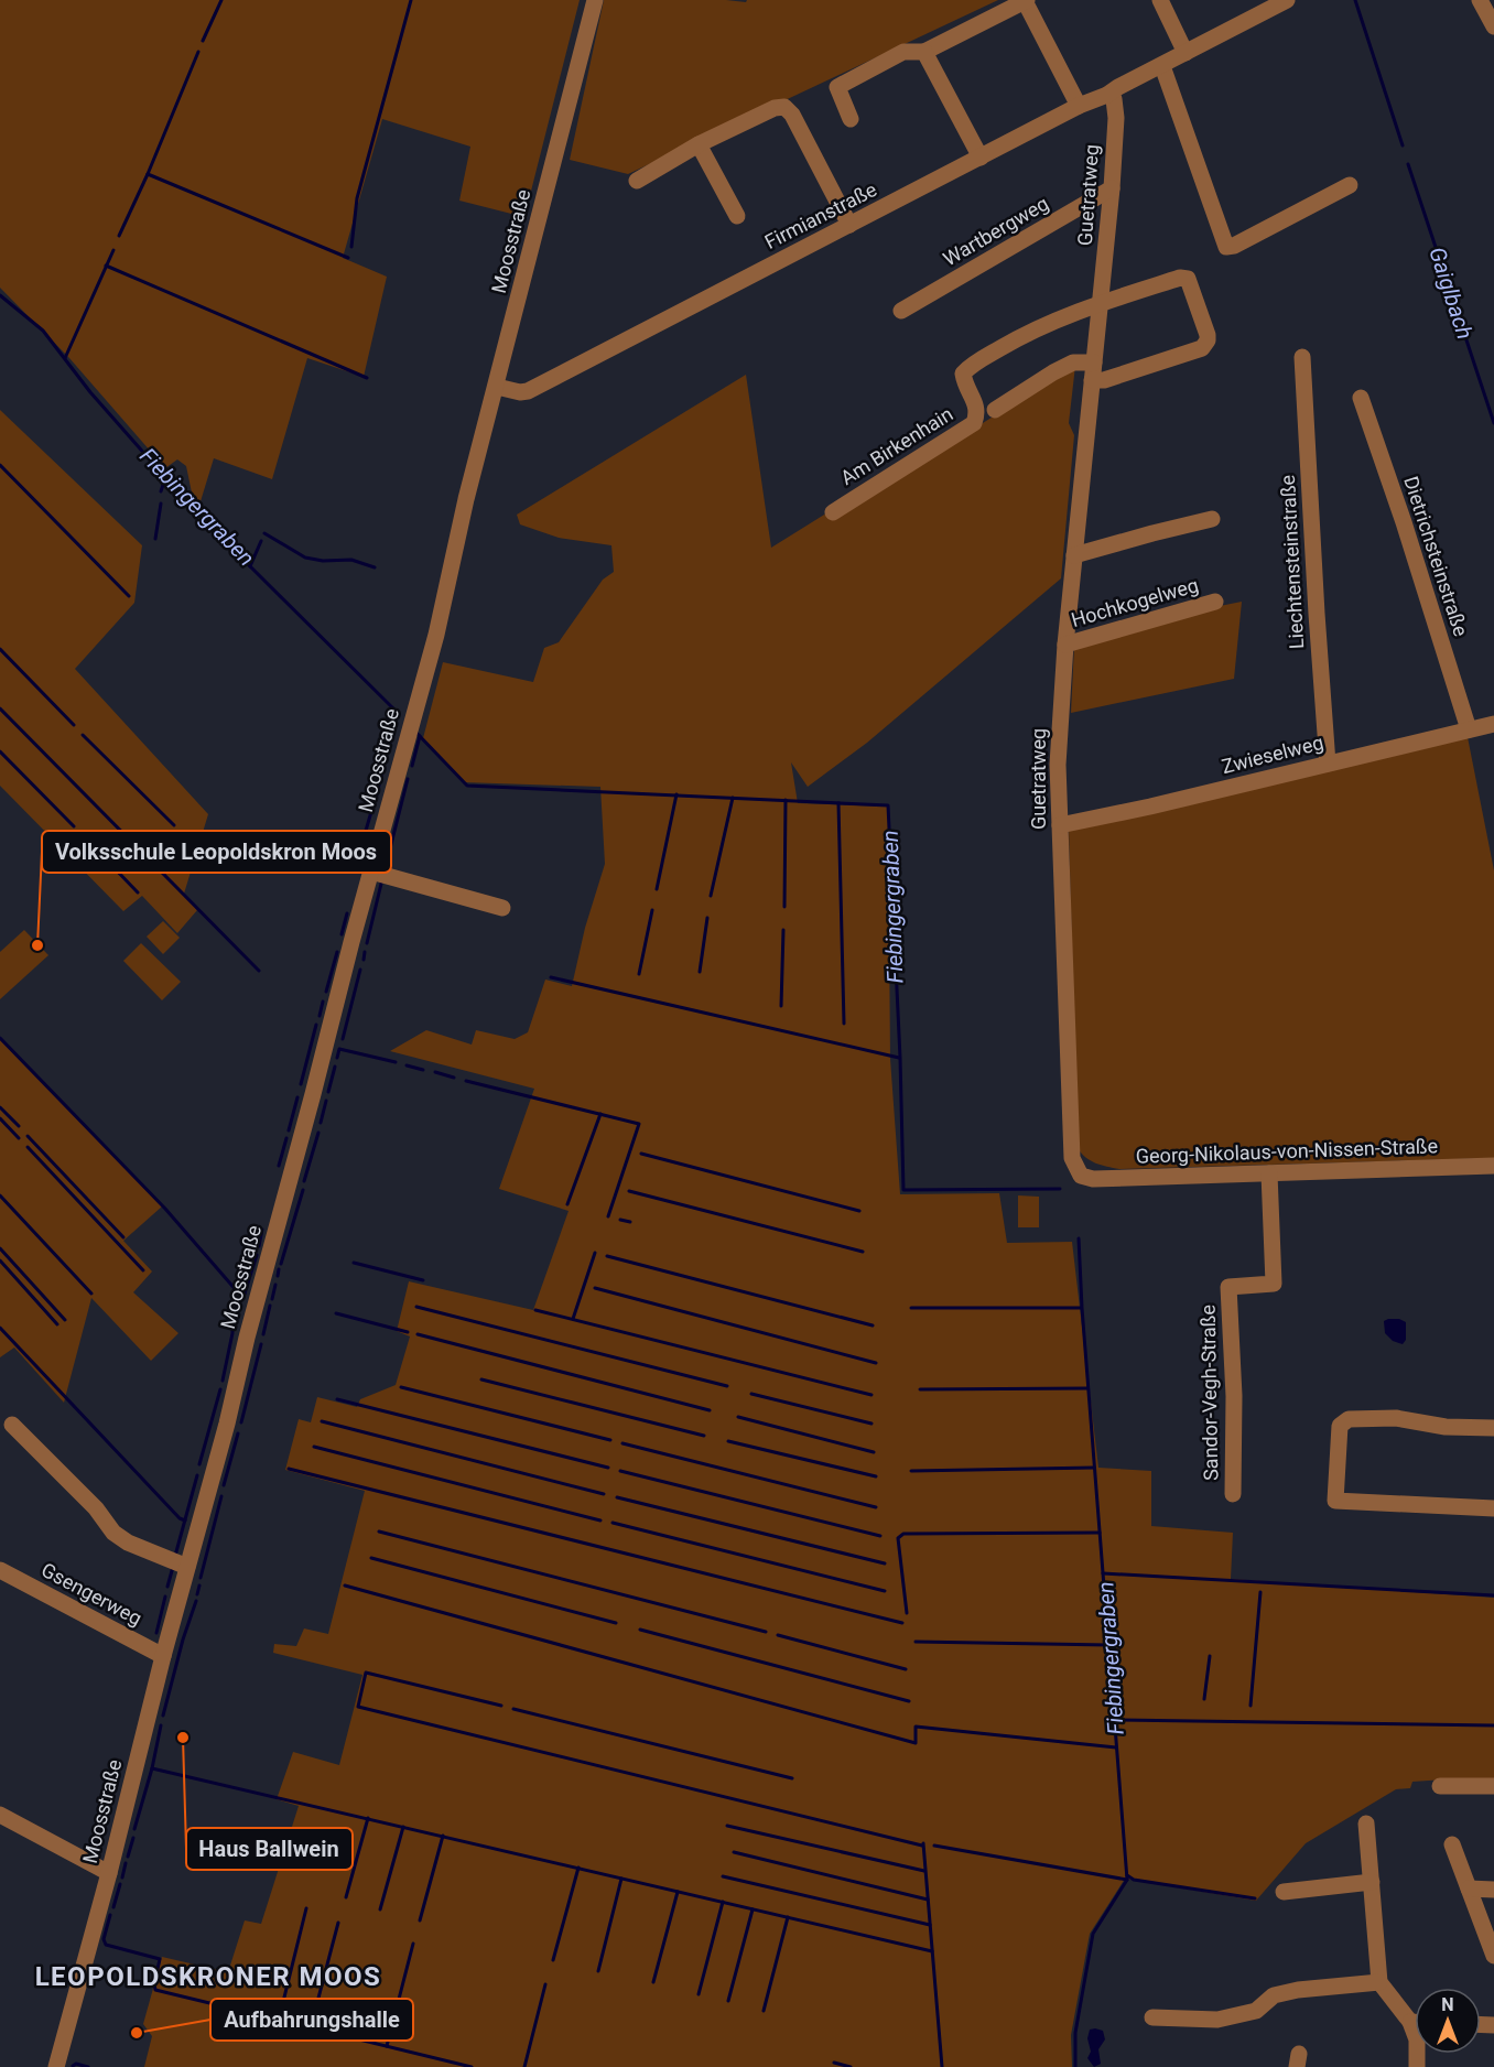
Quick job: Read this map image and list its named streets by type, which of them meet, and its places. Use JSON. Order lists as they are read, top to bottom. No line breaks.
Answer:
{"streets":{"street":["Guetratweg","Firmianstraße","Wartbergweg","Moosstraße","Am Birkenhain","Dietrichsteinstraße","Liechtensteinstraße","Hochkogelweg","Zwieselweg","Georg-Nikolaus-von-Nissen-Straße","Sandor-Vegh-Straße","Gsengerweg"]},"crossings":[["Guetratweg","Firmianstraße"],["Guetratweg","Wartbergweg"],["Guetratweg","Am Birkenhain"],["Guetratweg","Hochkogelweg"],["Guetratweg","Zwieselweg"],["Guetratweg","Georg-Nikolaus-von-Nissen-Straße"],["Firmianstraße","Moosstraße"],["Moosstraße","Gsengerweg"],["Dietrichsteinstraße","Zwieselweg"],["Liechtensteinstraße","Zwieselweg"],["Georg-Nikolaus-von-Nissen-Straße","Sandor-Vegh-Straße"]],"districts":["LEOPOLDSKRONER MOOS"],"water":["Gaiglbach","Fiebingergraben"],"places":["Volksschule Leopoldskron Moos","Haus Ballwein","Aufbahrungshalle"],"north":"top"}
